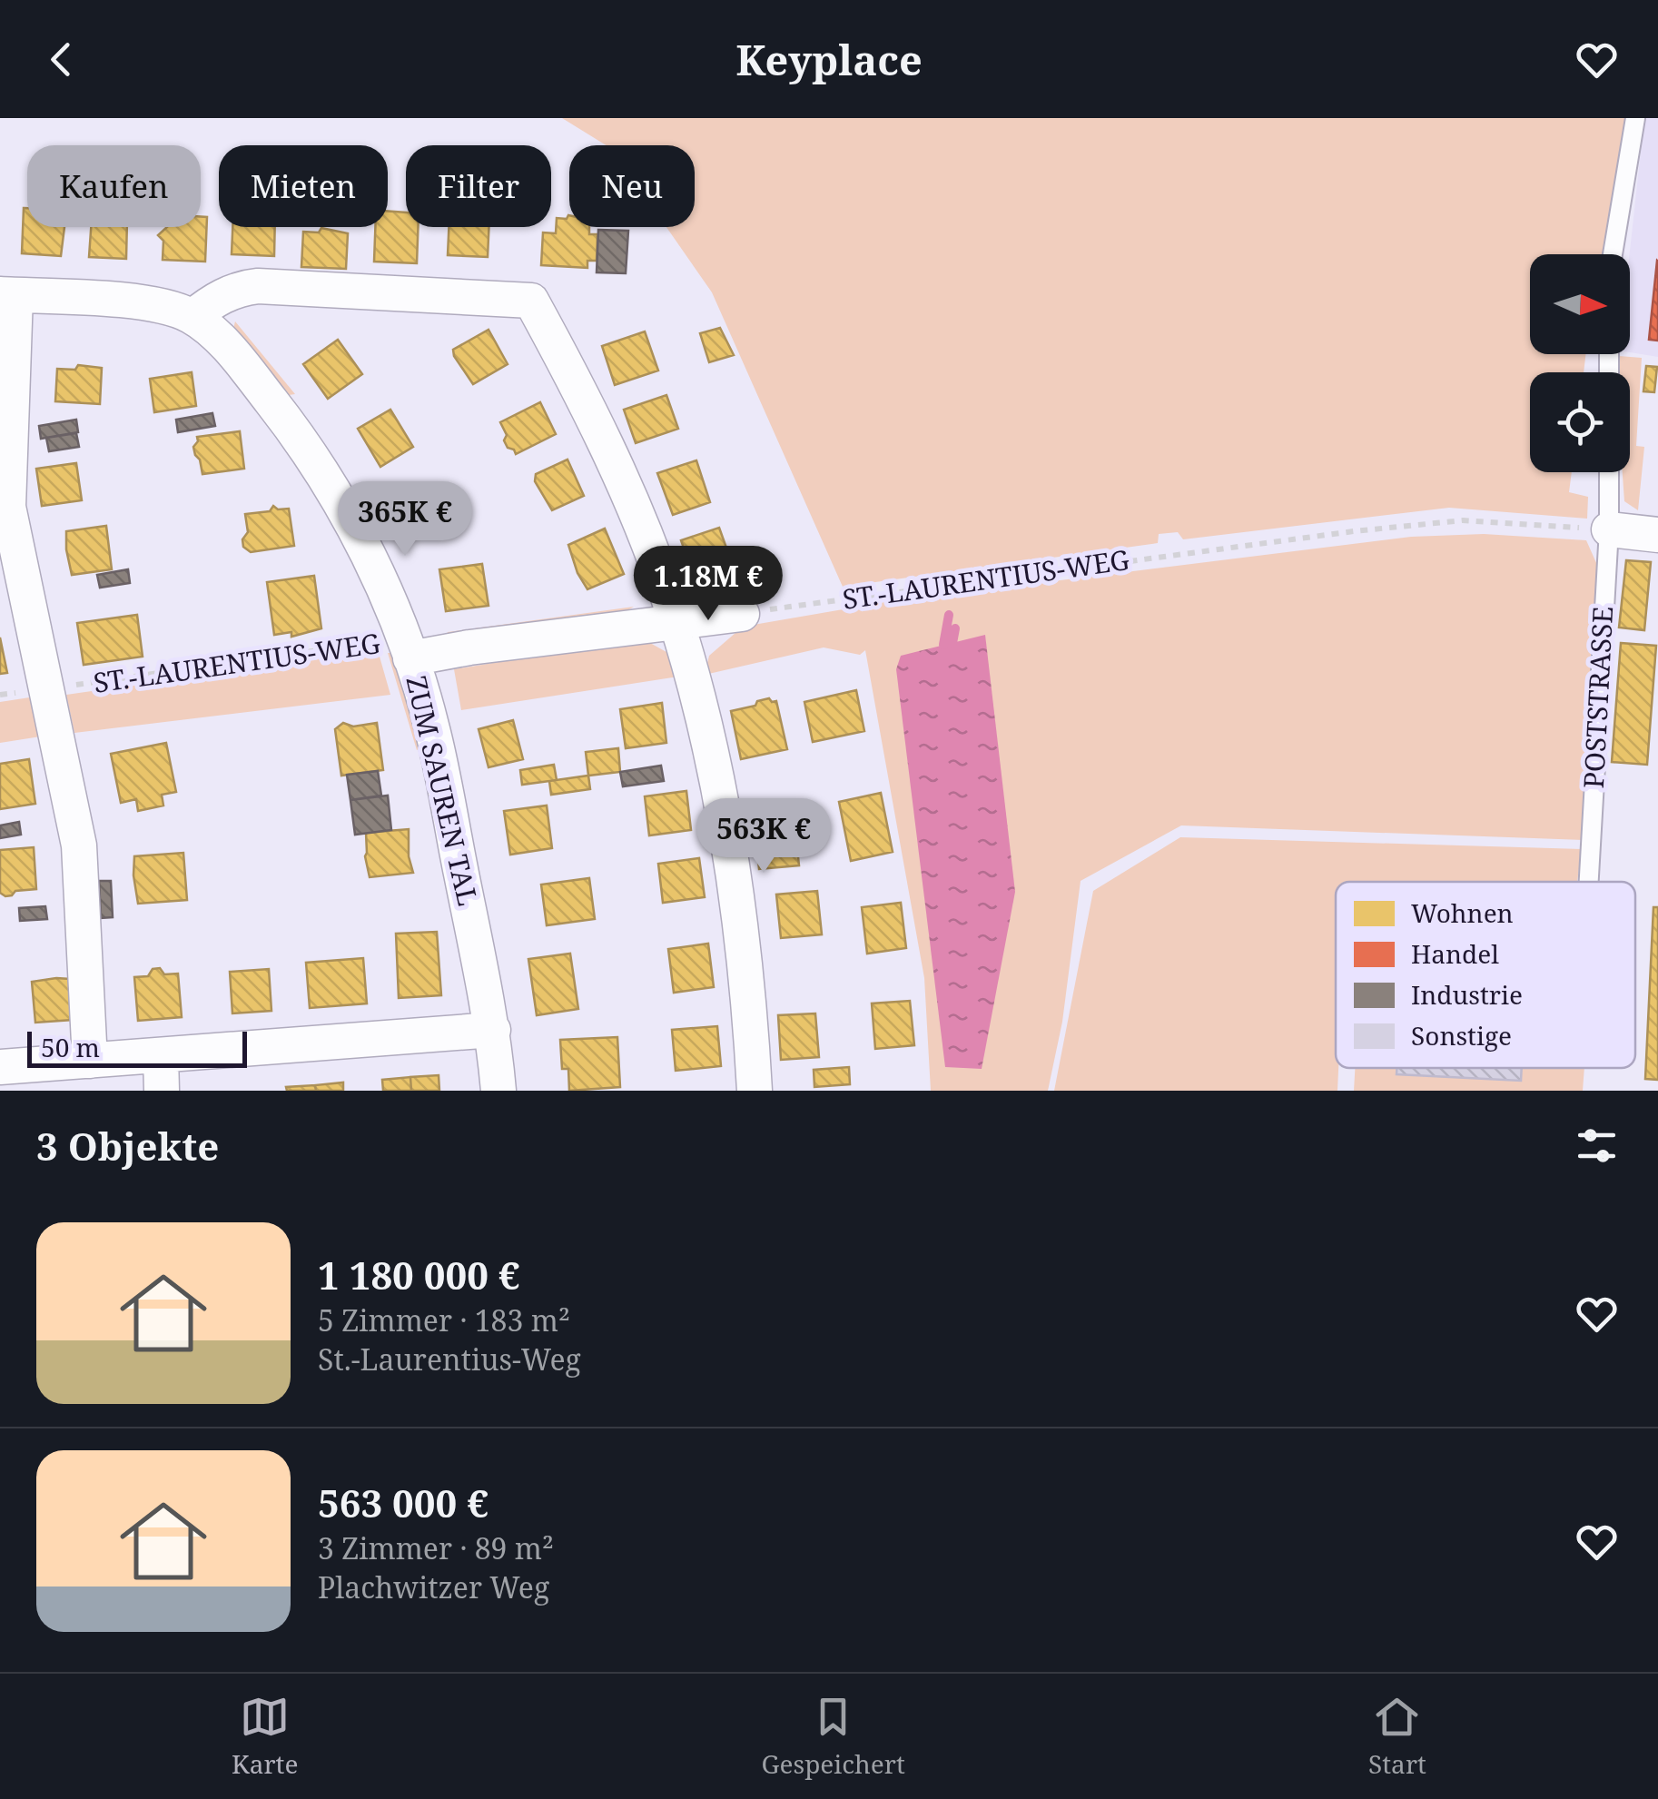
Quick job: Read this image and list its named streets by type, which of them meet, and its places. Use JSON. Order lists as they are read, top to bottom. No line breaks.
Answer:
{"streets":{"street":["ST.-LAURENTIUS-WEG","ZUM SAUREN TAL"],"lane":["POSTSTRASSE"]},"crossings":[["ST.-LAURENTIUS-WEG","POSTSTRASSE"],["ST.-LAURENTIUS-WEG","ZUM SAUREN TAL"]],"legend":["Wohnen","Handel","Industrie","Sonstige"],"scale_bar":"50 m","north":"right","page":{"header":"Keyplace","chip":["Kaufen","Mieten","Filter","Neu"],"price":["365K €","1.18M €","563K €"],"scale":"50 m","heading":"3 Objekte","list":[{"name":"1 180 000 €","note":"5 Zimmer · 183 m² · St.-Laurentius-Weg"},{"name":"563 000 €","note":"3 Zimmer · 89 m² · Plachwitzer Weg"}],"tabs":["Karte","Gespeichert","Start"]}}
